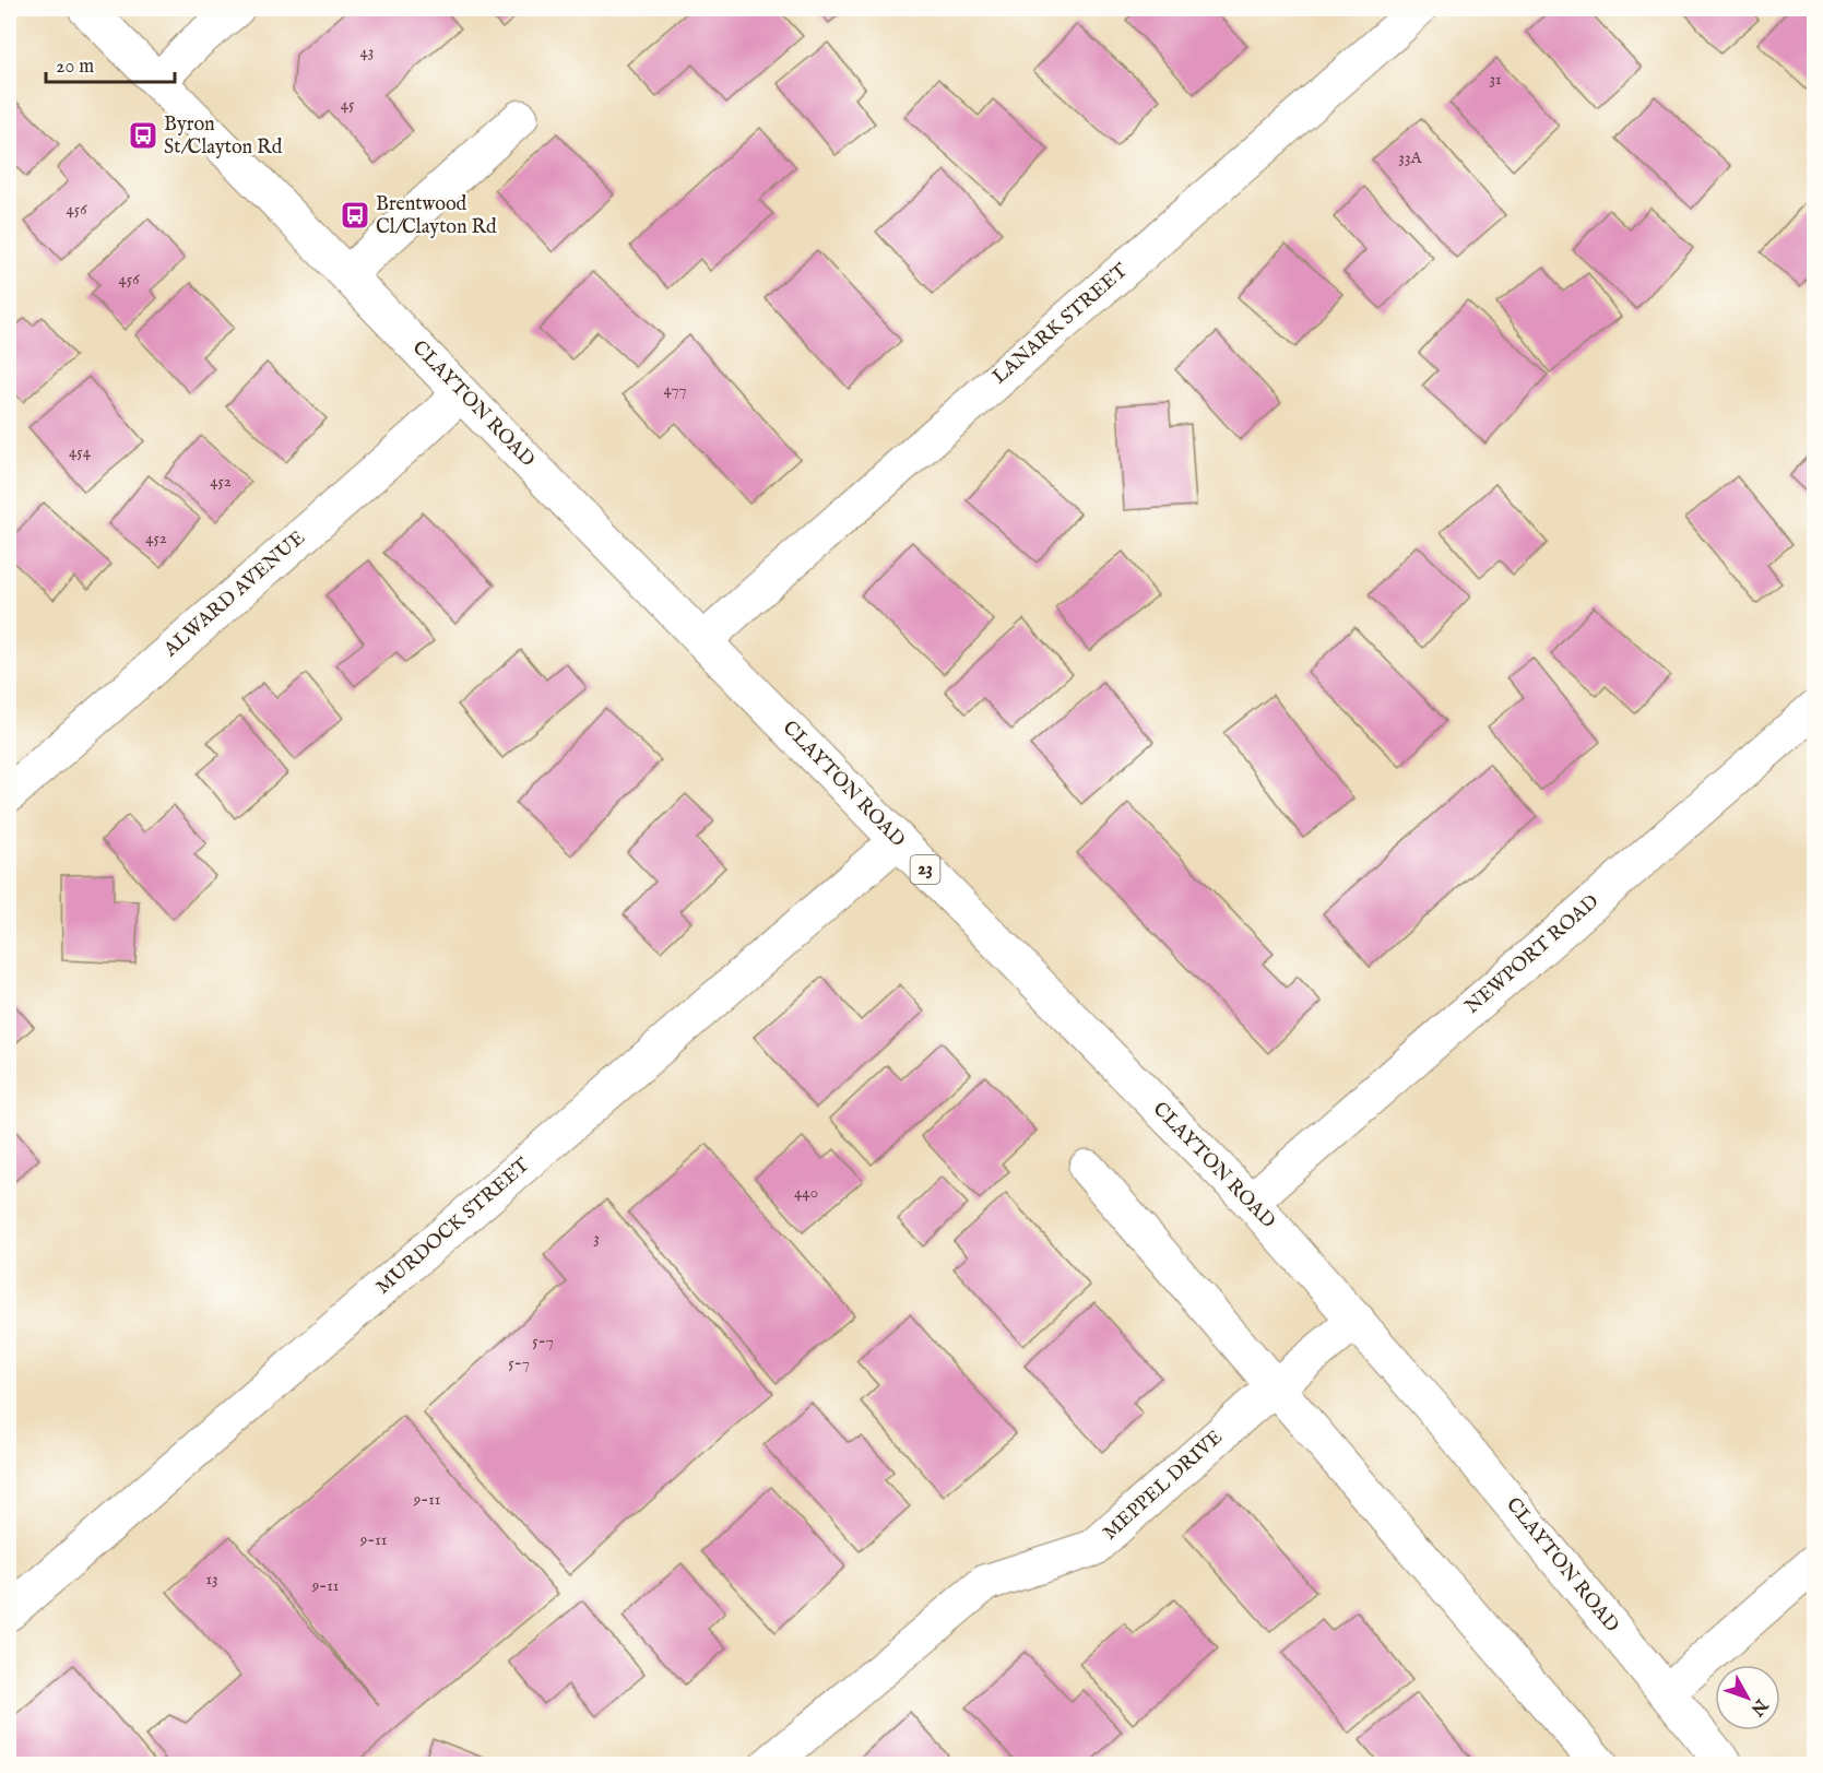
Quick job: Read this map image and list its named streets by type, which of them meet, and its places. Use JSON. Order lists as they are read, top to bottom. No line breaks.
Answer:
{"streets":{"street":["LANARK STREET","CLAYTON ROAD","ALWARD AVENUE","23","NEWPORT ROAD","MURDOCK STREET","MEPPEL DRIVE"]},"crossings":[["LANARK STREET","CLAYTON ROAD"],["CLAYTON ROAD","ALWARD AVENUE"],["CLAYTON ROAD","NEWPORT ROAD"],["CLAYTON ROAD","MURDOCK STREET"],["CLAYTON ROAD","MEPPEL DRIVE"]],"places":{"bus stop":["Byron St/Clayton Rd","Brentwood Cl/Clayton Rd"]},"house_numbers":["43","31","45","33A","456","456","477","454","452","452","440","3","5-7","5-7","9-11","9-11","13","9-11"],"scale_bar":"20 m","north":"bottom right"}
